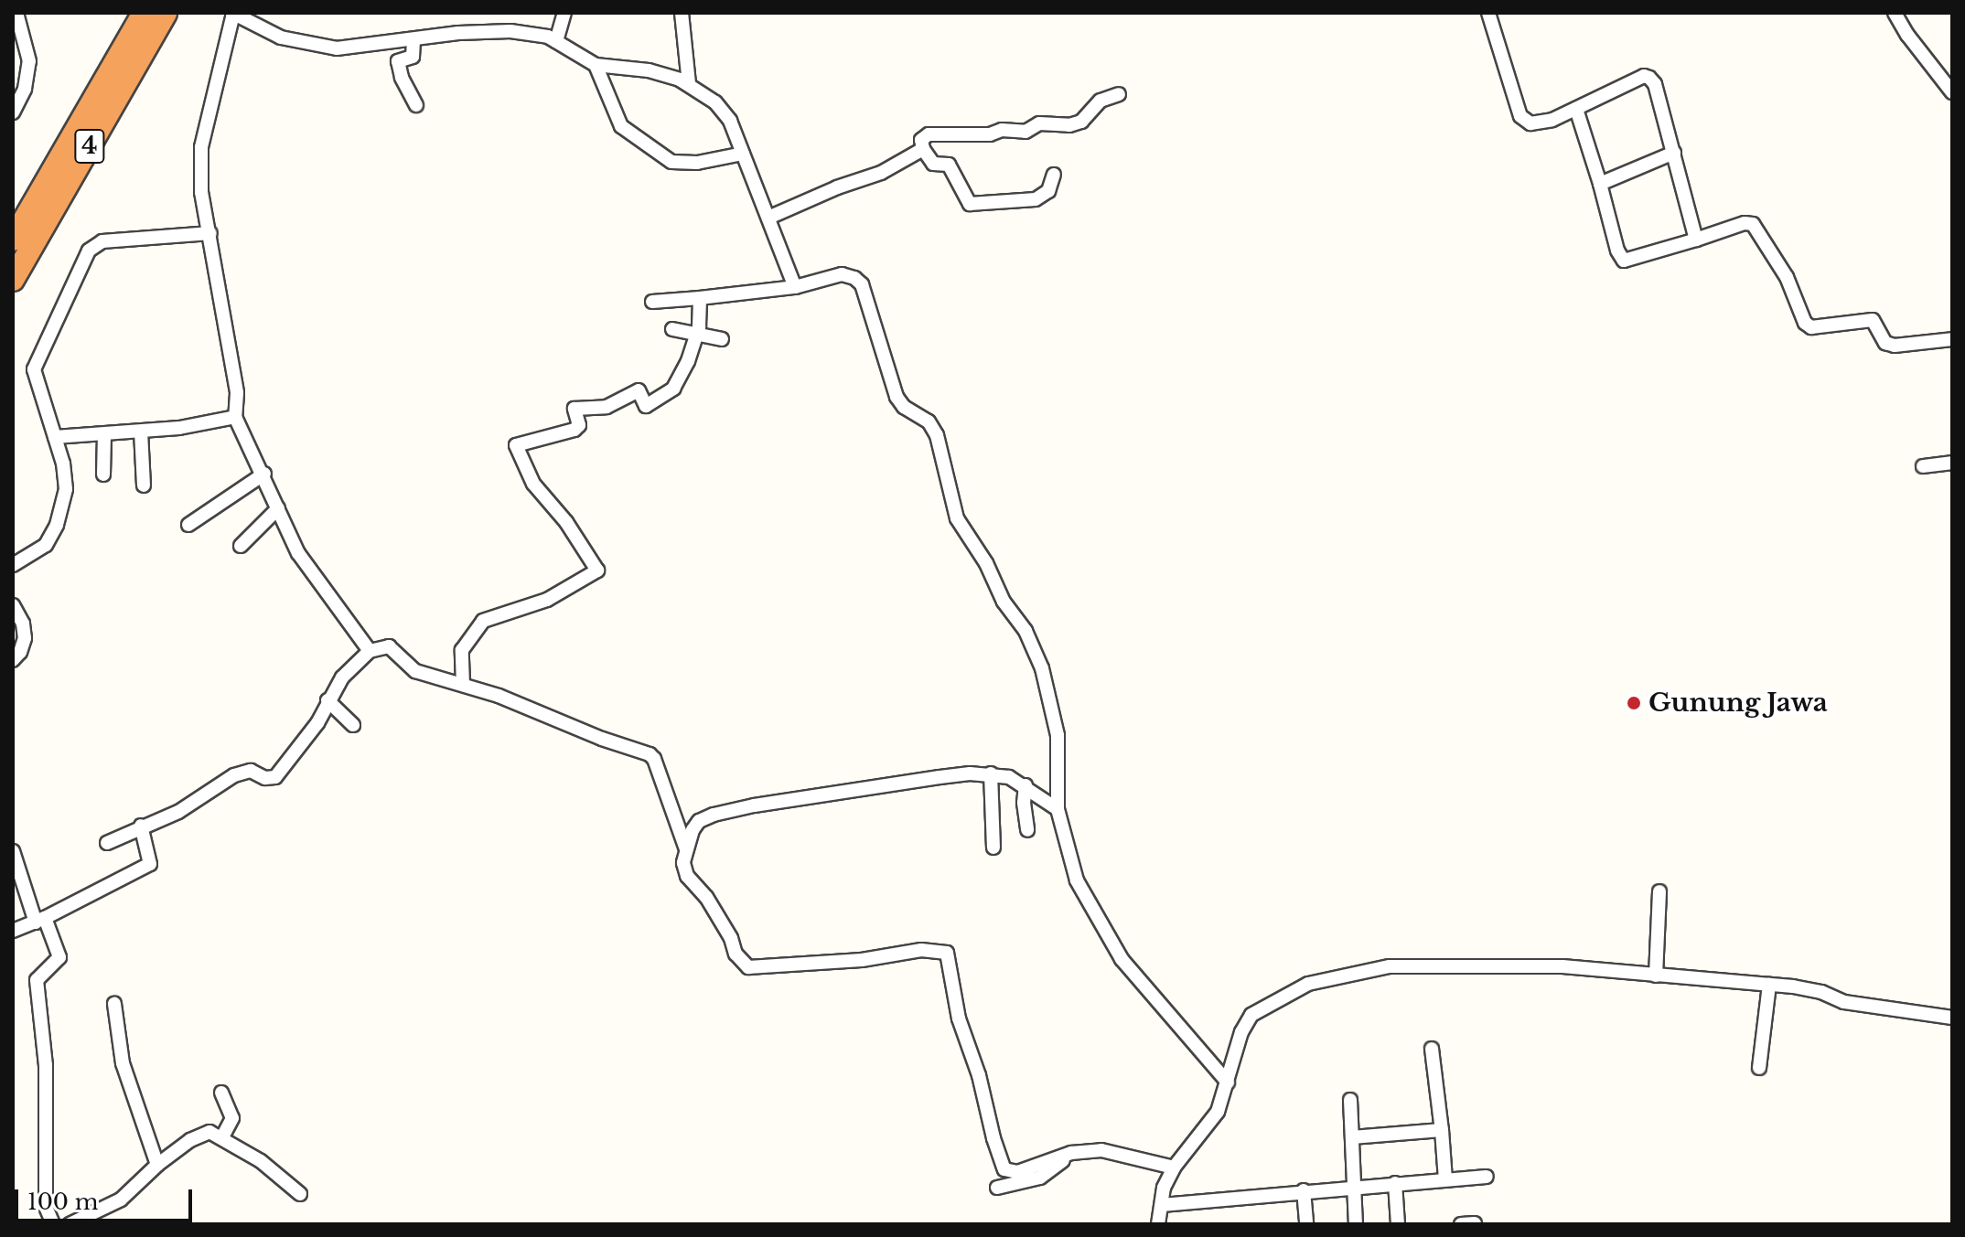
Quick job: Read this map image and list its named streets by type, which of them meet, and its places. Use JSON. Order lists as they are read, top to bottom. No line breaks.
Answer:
{"streets":{"highway":["4"]},"places":["Gunung Jawa"],"scale_bar":"100 m"}
